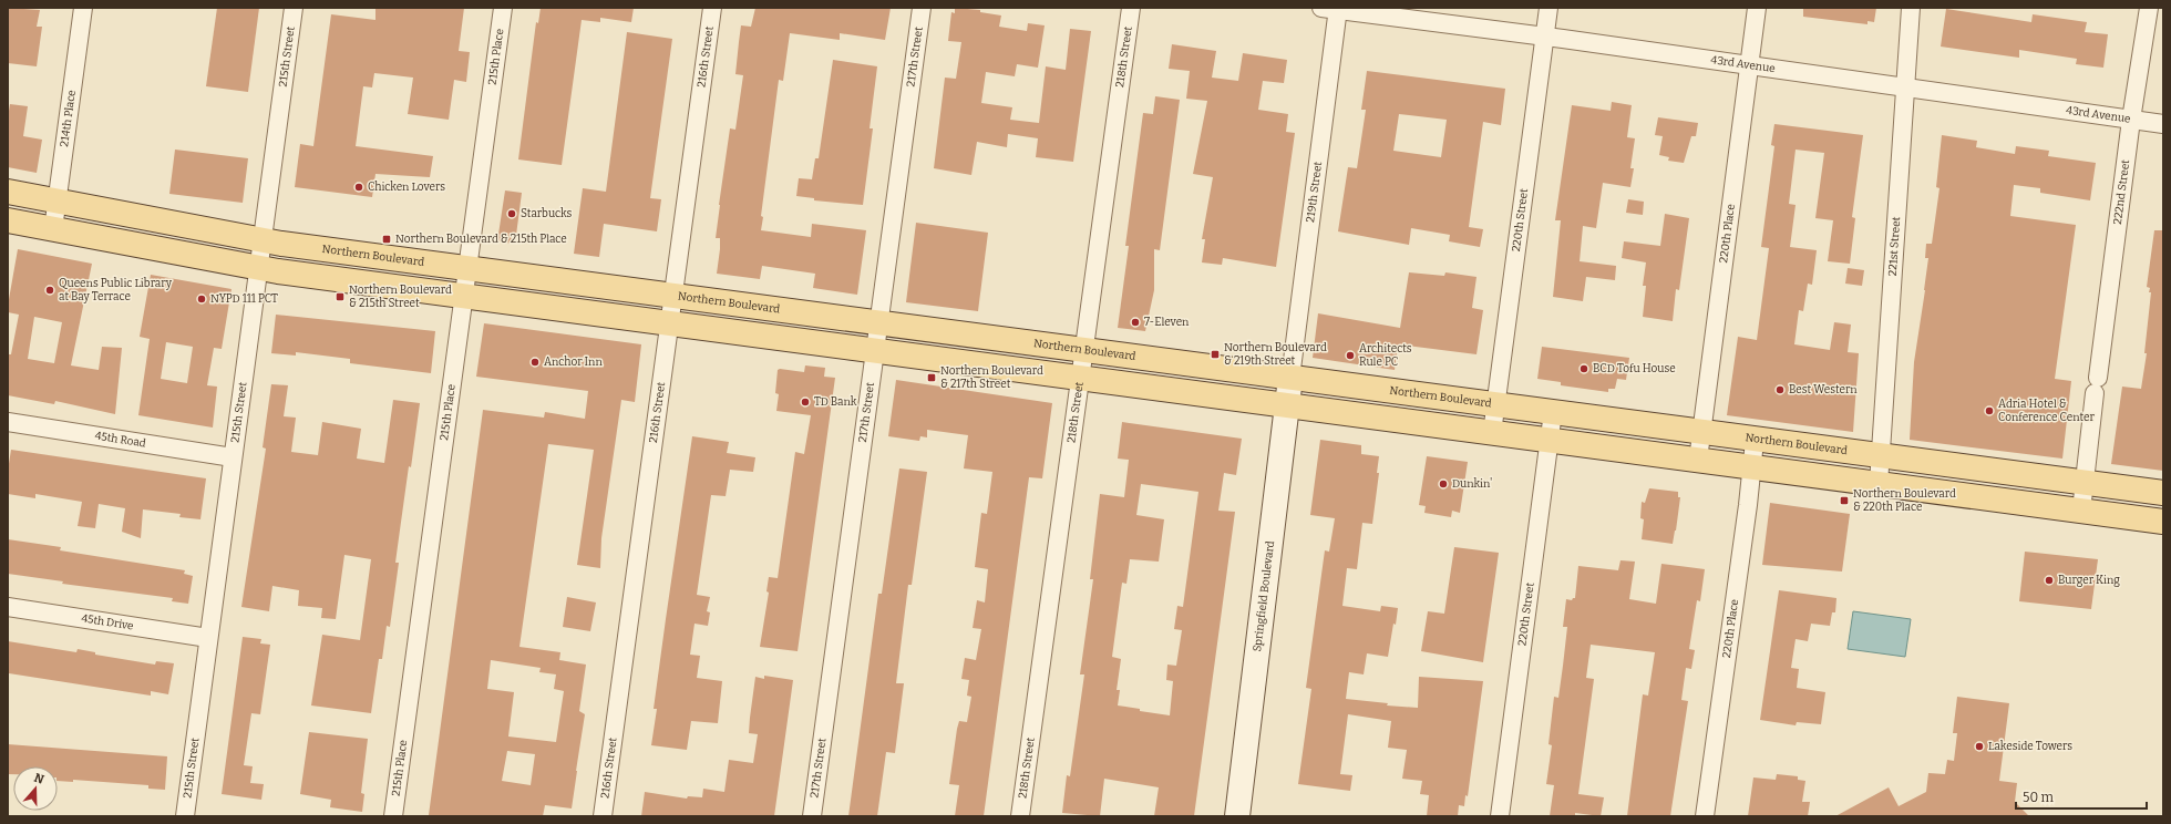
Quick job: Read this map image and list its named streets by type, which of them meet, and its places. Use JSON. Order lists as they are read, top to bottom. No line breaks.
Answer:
{"streets":{"main road":["Northern Boulevard","Springfield Boulevard"],"street":["215th Street","215th Place","216th Street","217th Street","218th Street","43rd Avenue","214th Place","219th Street","222nd Street","220th Street","220th Place","221st Street","45th Road","45th Drive"]},"crossings":[["215th Street","Northern Boulevard"],["215th Street","45th Road"],["215th Street","45th Drive"],["215th Place","Northern Boulevard"],["216th Street","Northern Boulevard"],["217th Street","Northern Boulevard"],["218th Street","Northern Boulevard"],["43rd Avenue","219th Street"],["43rd Avenue","222nd Street"],["43rd Avenue","220th Street"],["43rd Avenue","220th Place"],["43rd Avenue","221st Street"],["214th Place","Northern Boulevard"],["219th Street","Northern Boulevard"],["219th Street","Springfield Boulevard"],["222nd Street","Northern Boulevard"],["220th Street","Northern Boulevard"],["220th Place","Northern Boulevard"],["221st Street","Northern Boulevard"],["Northern Boulevard","Springfield Boulevard"]],"places":{"other":["Chicken Lovers","Starbucks","Queens Public Library at Bay Terrace","NYPD 111 PCT","7-Eleven","Architects Rule PC","Anchor Inn","BCD Tofu House","Best Western","TD Bank","Adria Hotel & Conference Center","Dunkin'","Burger King","Lakeside Towers"],"transit":["Northern Boulevard & 215th Place","Northern Boulevard & 215th Street","Northern Boulevard & 219th Street","Northern Boulevard & 217th Street","Northern Boulevard & 220th Place"]},"scale_bar":"50 m","north":"top"}
